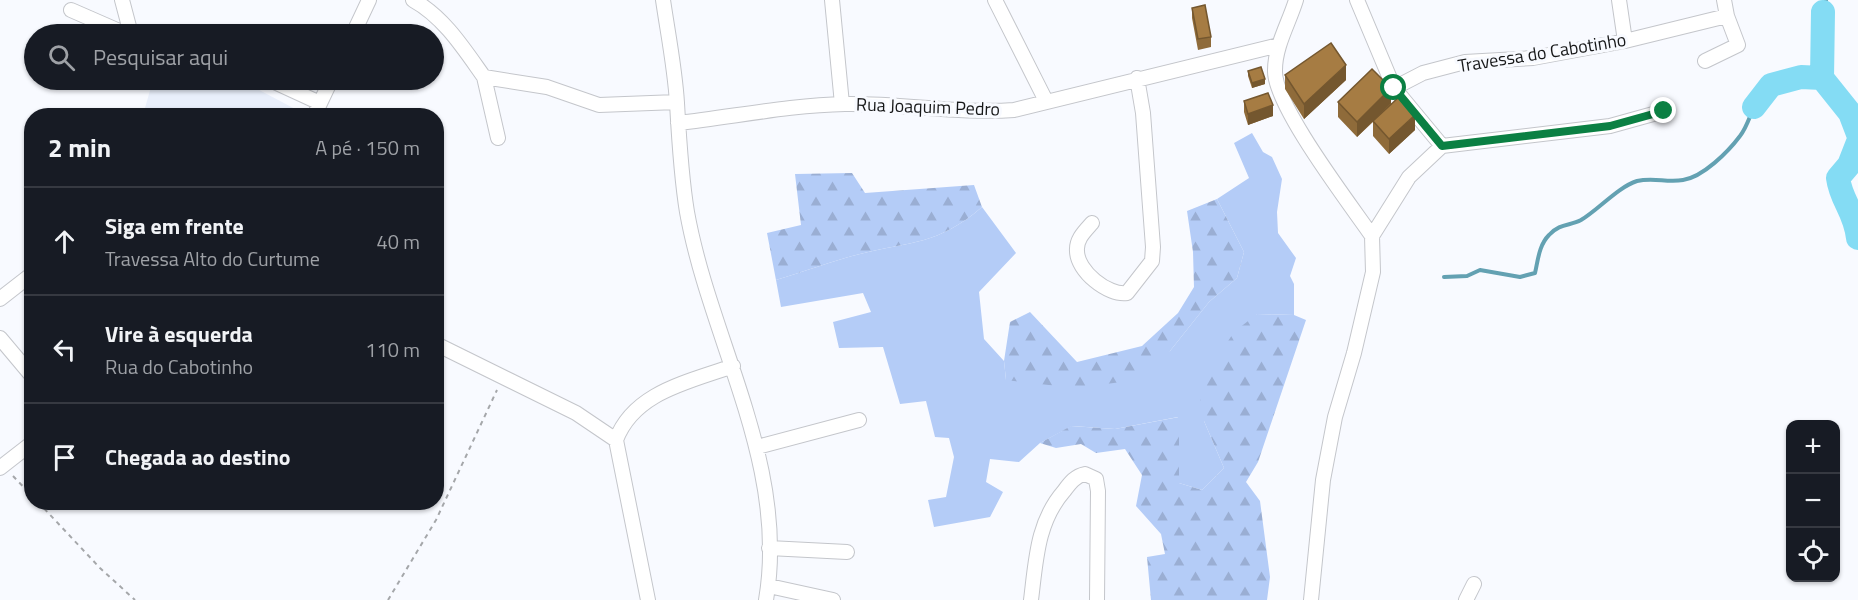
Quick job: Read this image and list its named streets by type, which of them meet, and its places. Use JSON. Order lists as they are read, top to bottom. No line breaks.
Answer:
{"streets":{"street":["Travessa do Cabotinho","Rua Joaquim Pedro"]},"page":{"search":"Pesquisar aqui","heading":["2 min","A pé · 150 m"],"list":[["Siga em frente","Travessa Alto do Curtume","40 m"],["Vire à esquerda","Rua do Cabotinho","110 m"],"Chegada ao destino"],"map_buttons":["+","−"]}}
